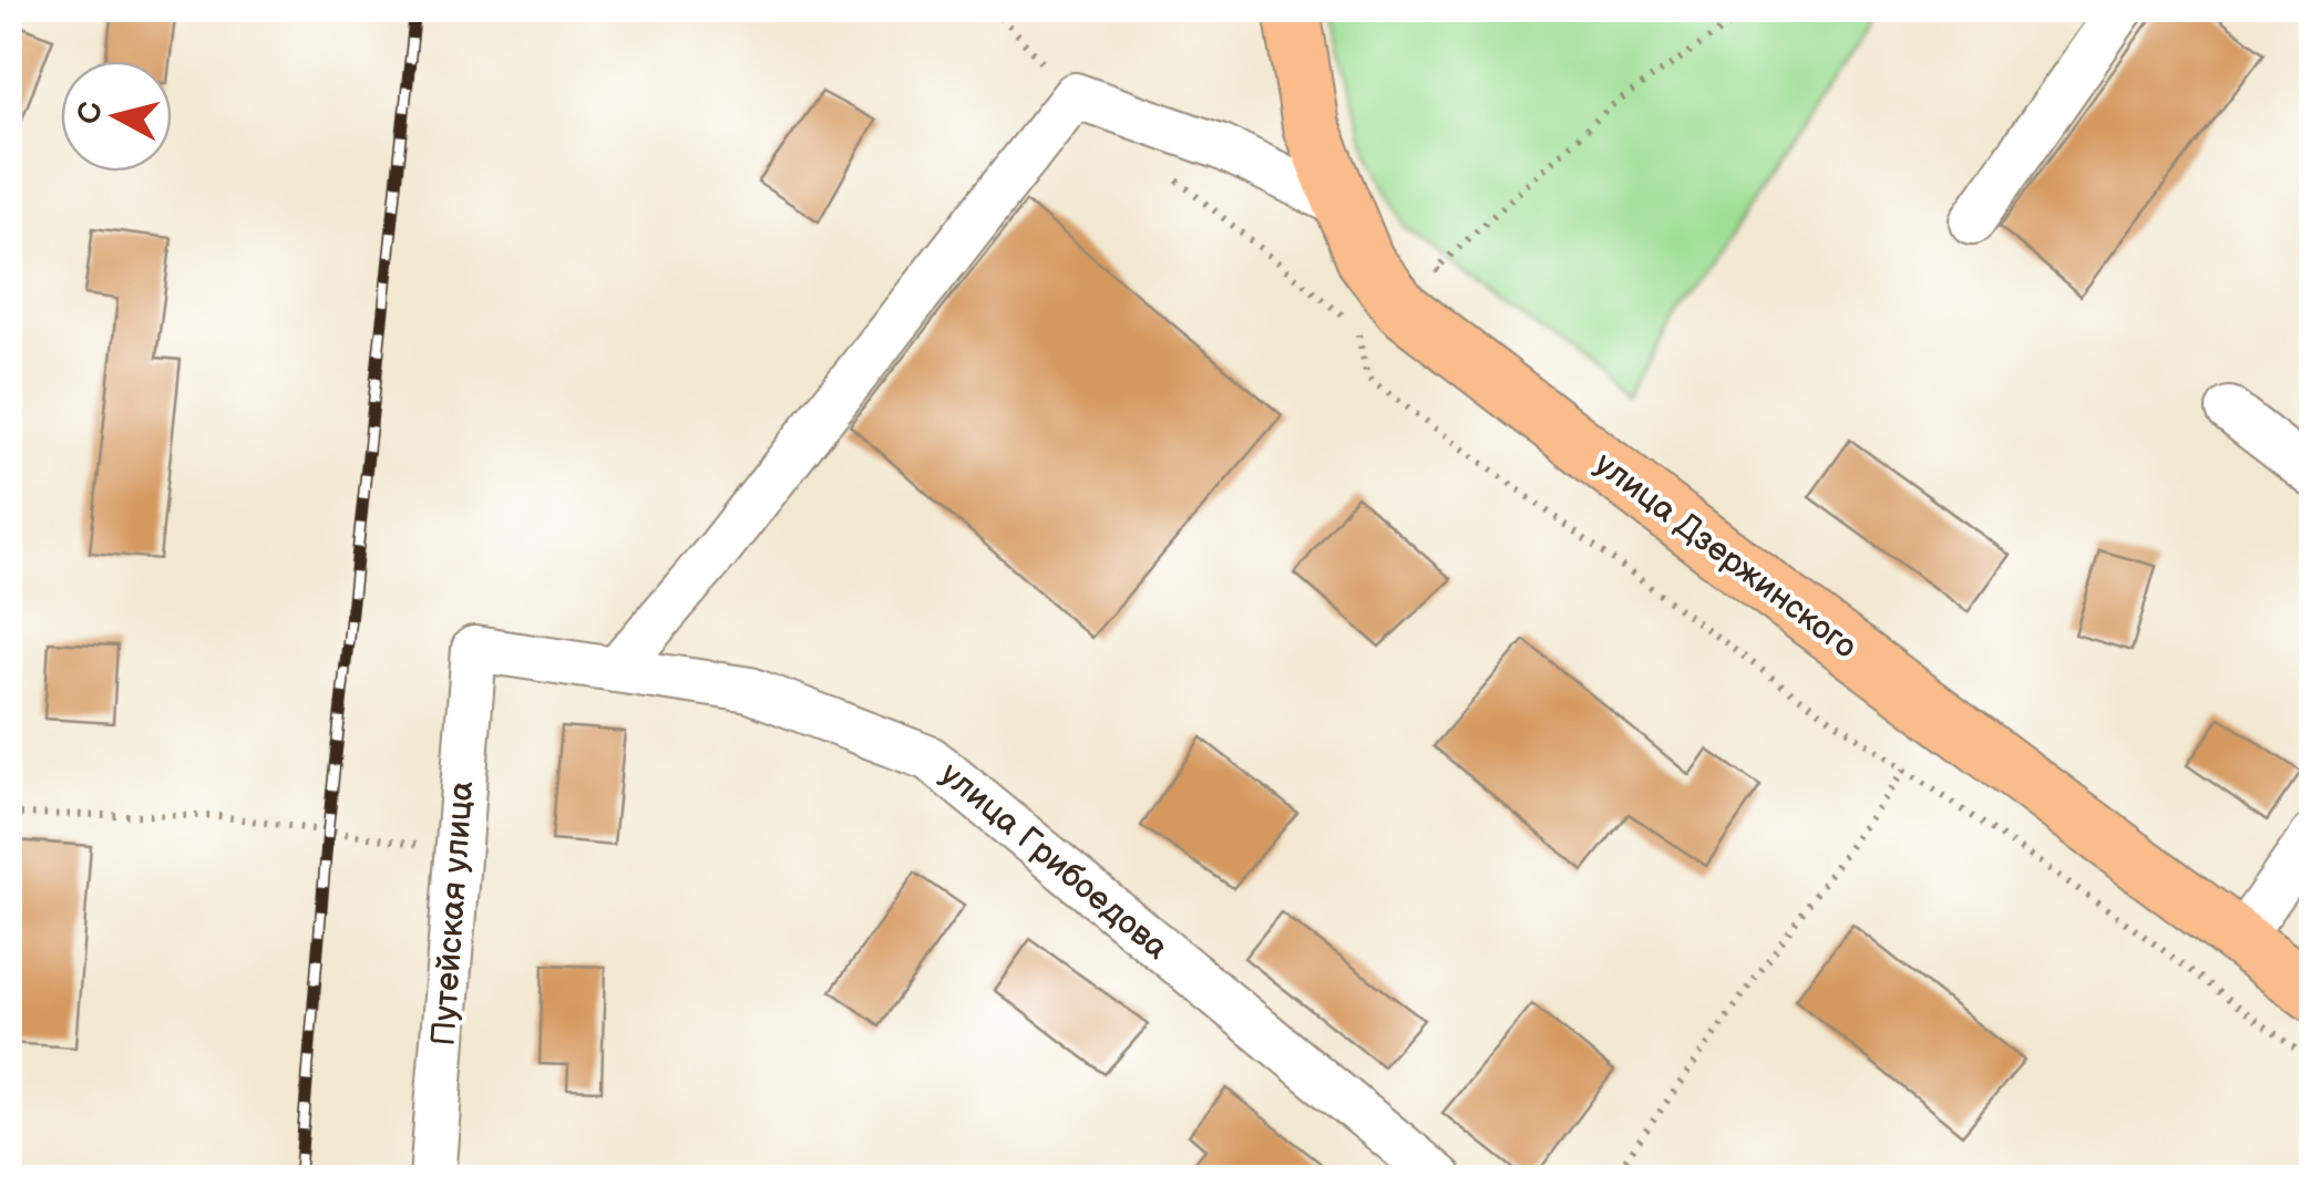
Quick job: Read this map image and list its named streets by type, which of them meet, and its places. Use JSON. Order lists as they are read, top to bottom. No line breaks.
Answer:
{"streets":{"main road":["улица Дзержинского"],"street":["улица Грибоедова","Путейская улица"]},"crossings":[["улица Грибоедова","Путейская улица"]],"north":"left"}
